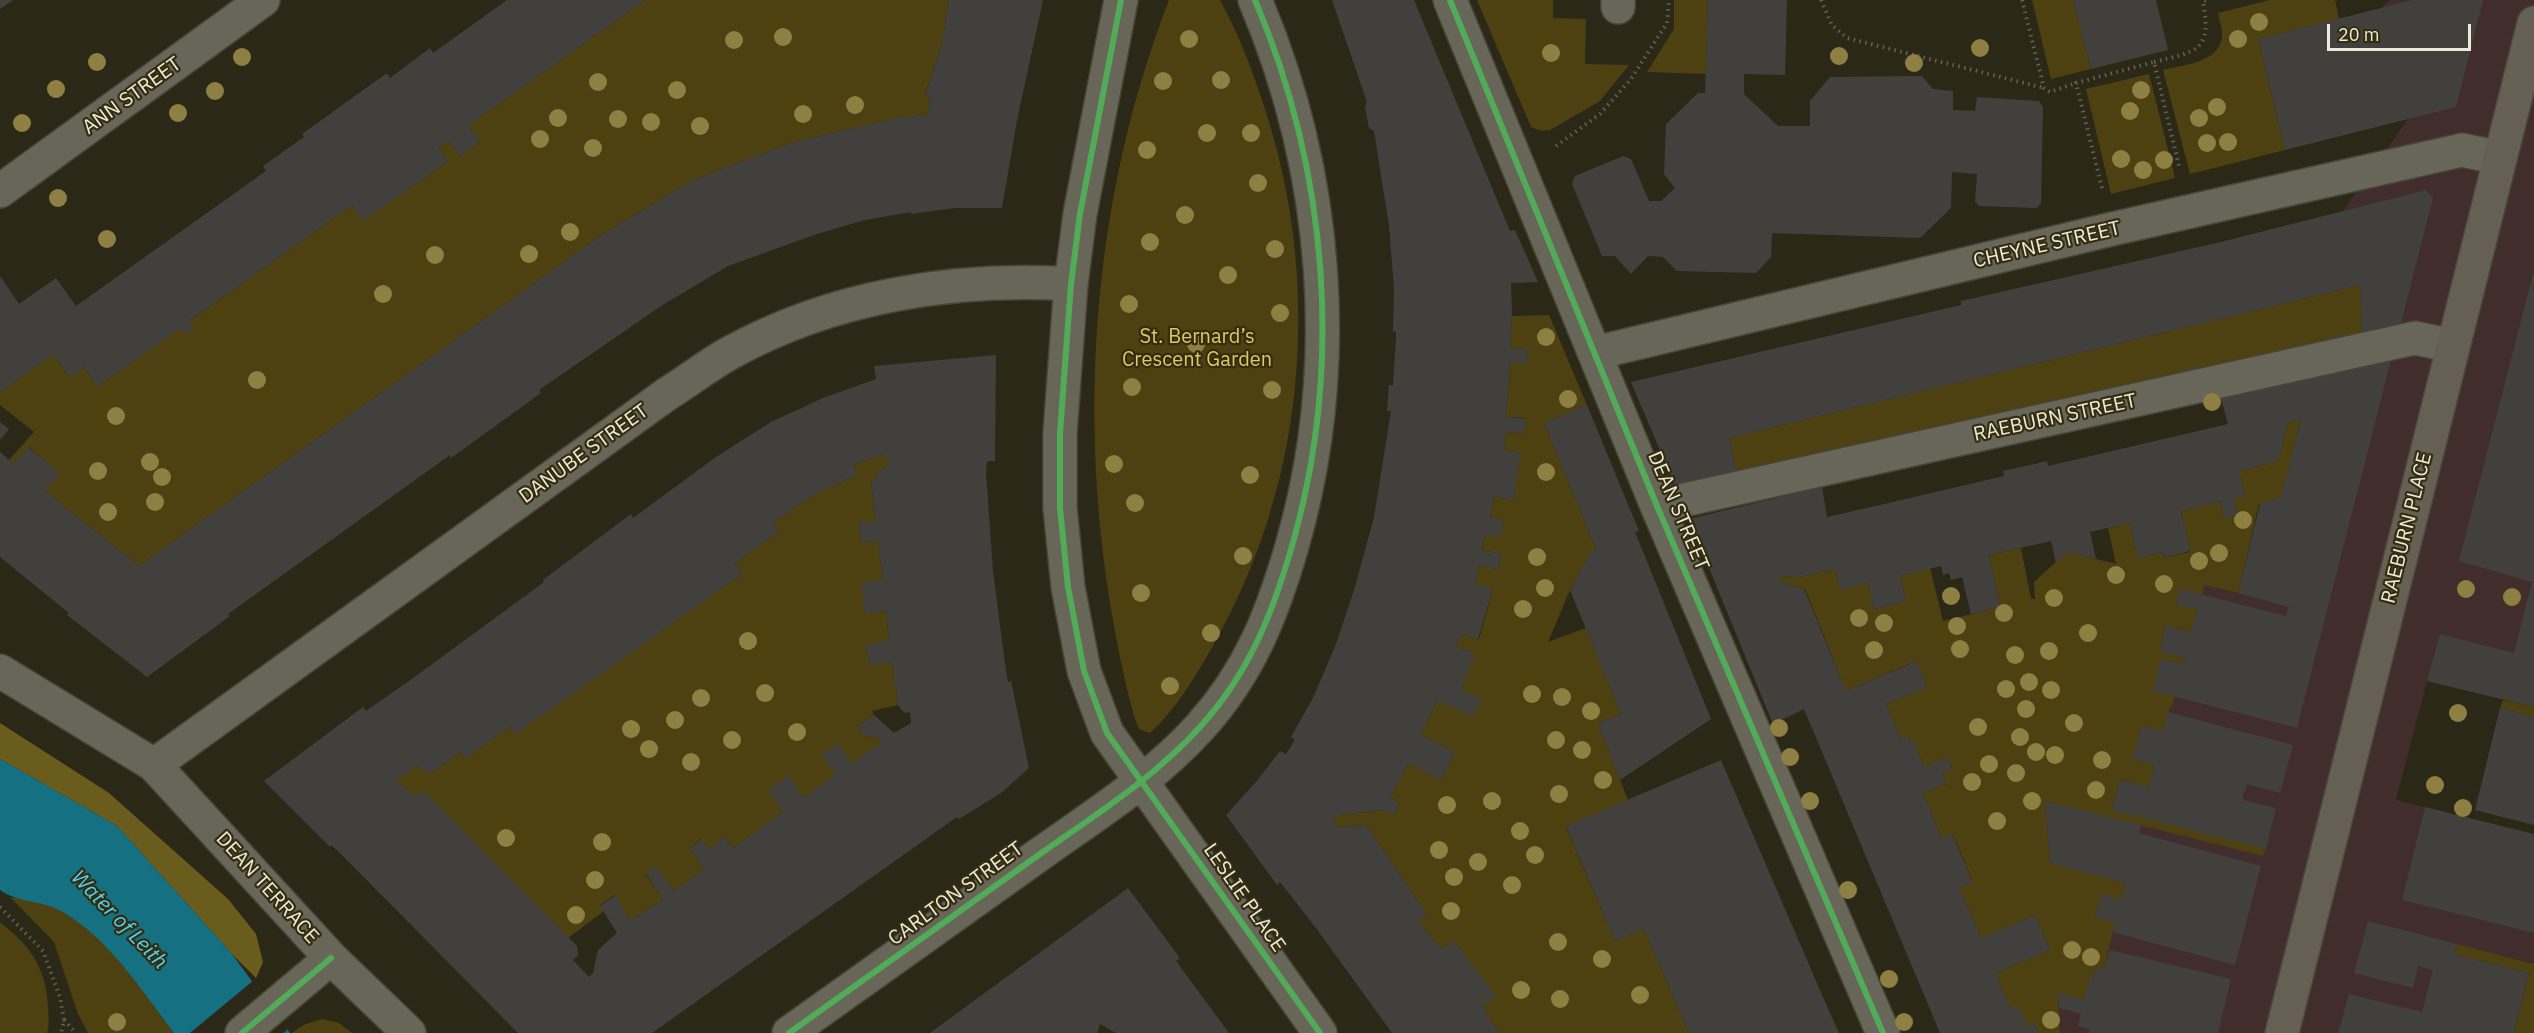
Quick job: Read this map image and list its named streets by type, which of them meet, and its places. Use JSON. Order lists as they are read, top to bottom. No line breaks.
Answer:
{"streets":{"main road":["RAEBURN PLACE"],"street":["ANN STREET","CHEYNE STREET","RAEBURN STREET","DANUBE STREET","DEAN STREET","DEAN TERRACE","CARLTON STREET","LESLIE PLACE"]},"crossings":[["CHEYNE STREET","DEAN STREET"],["CHEYNE STREET","RAEBURN PLACE"],["RAEBURN STREET","DEAN STREET"],["RAEBURN STREET","RAEBURN PLACE"],["DANUBE STREET","DEAN TERRACE"],["DANUBE STREET","LESLIE PLACE"],["CARLTON STREET","LESLIE PLACE"]],"water":["Water of Leith"],"parks":["St. Bernard’s Crescent Garden"],"scale_bar":"20 m"}
